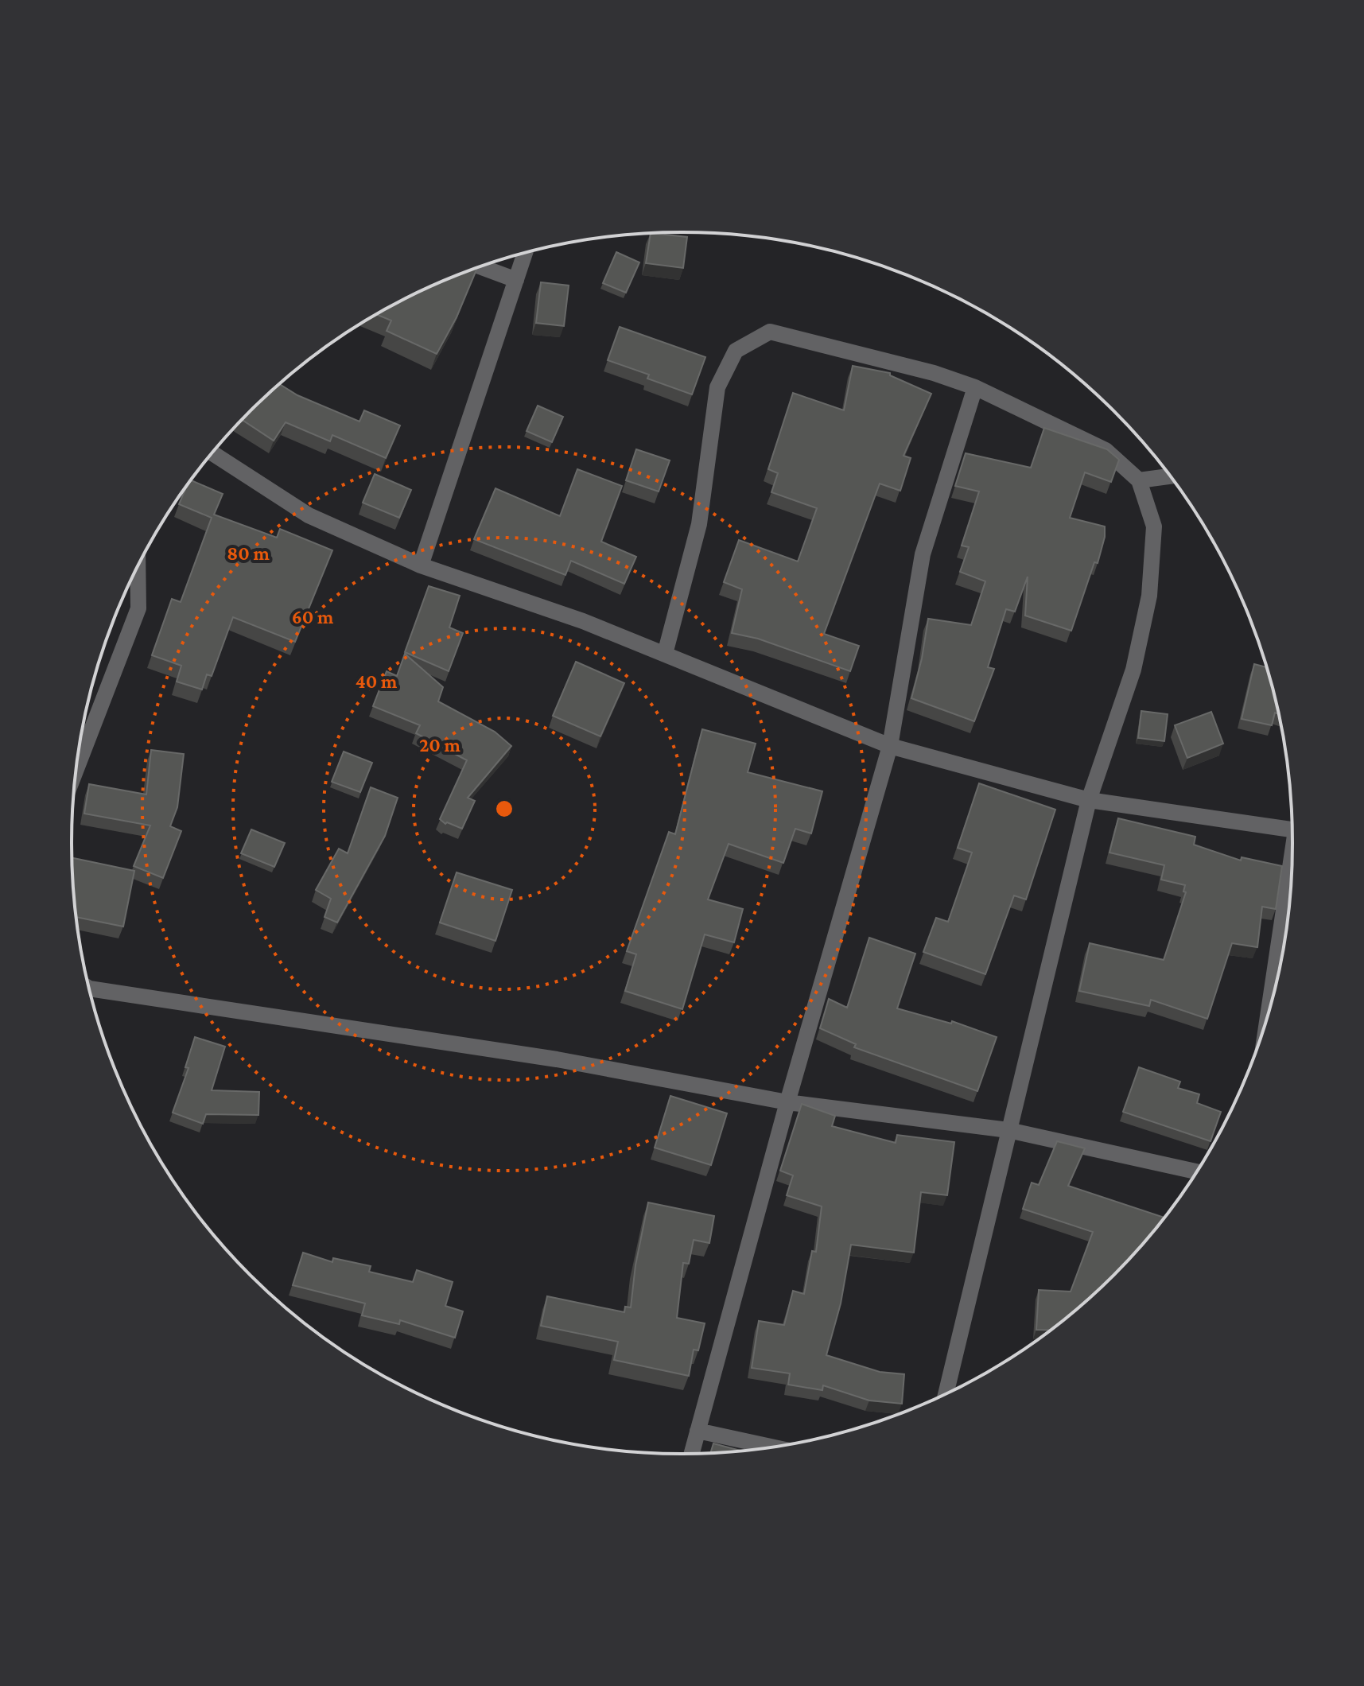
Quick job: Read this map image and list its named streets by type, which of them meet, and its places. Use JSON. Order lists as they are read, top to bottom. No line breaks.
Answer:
{"rings":["80 m","60 m","40 m","20 m"]}
